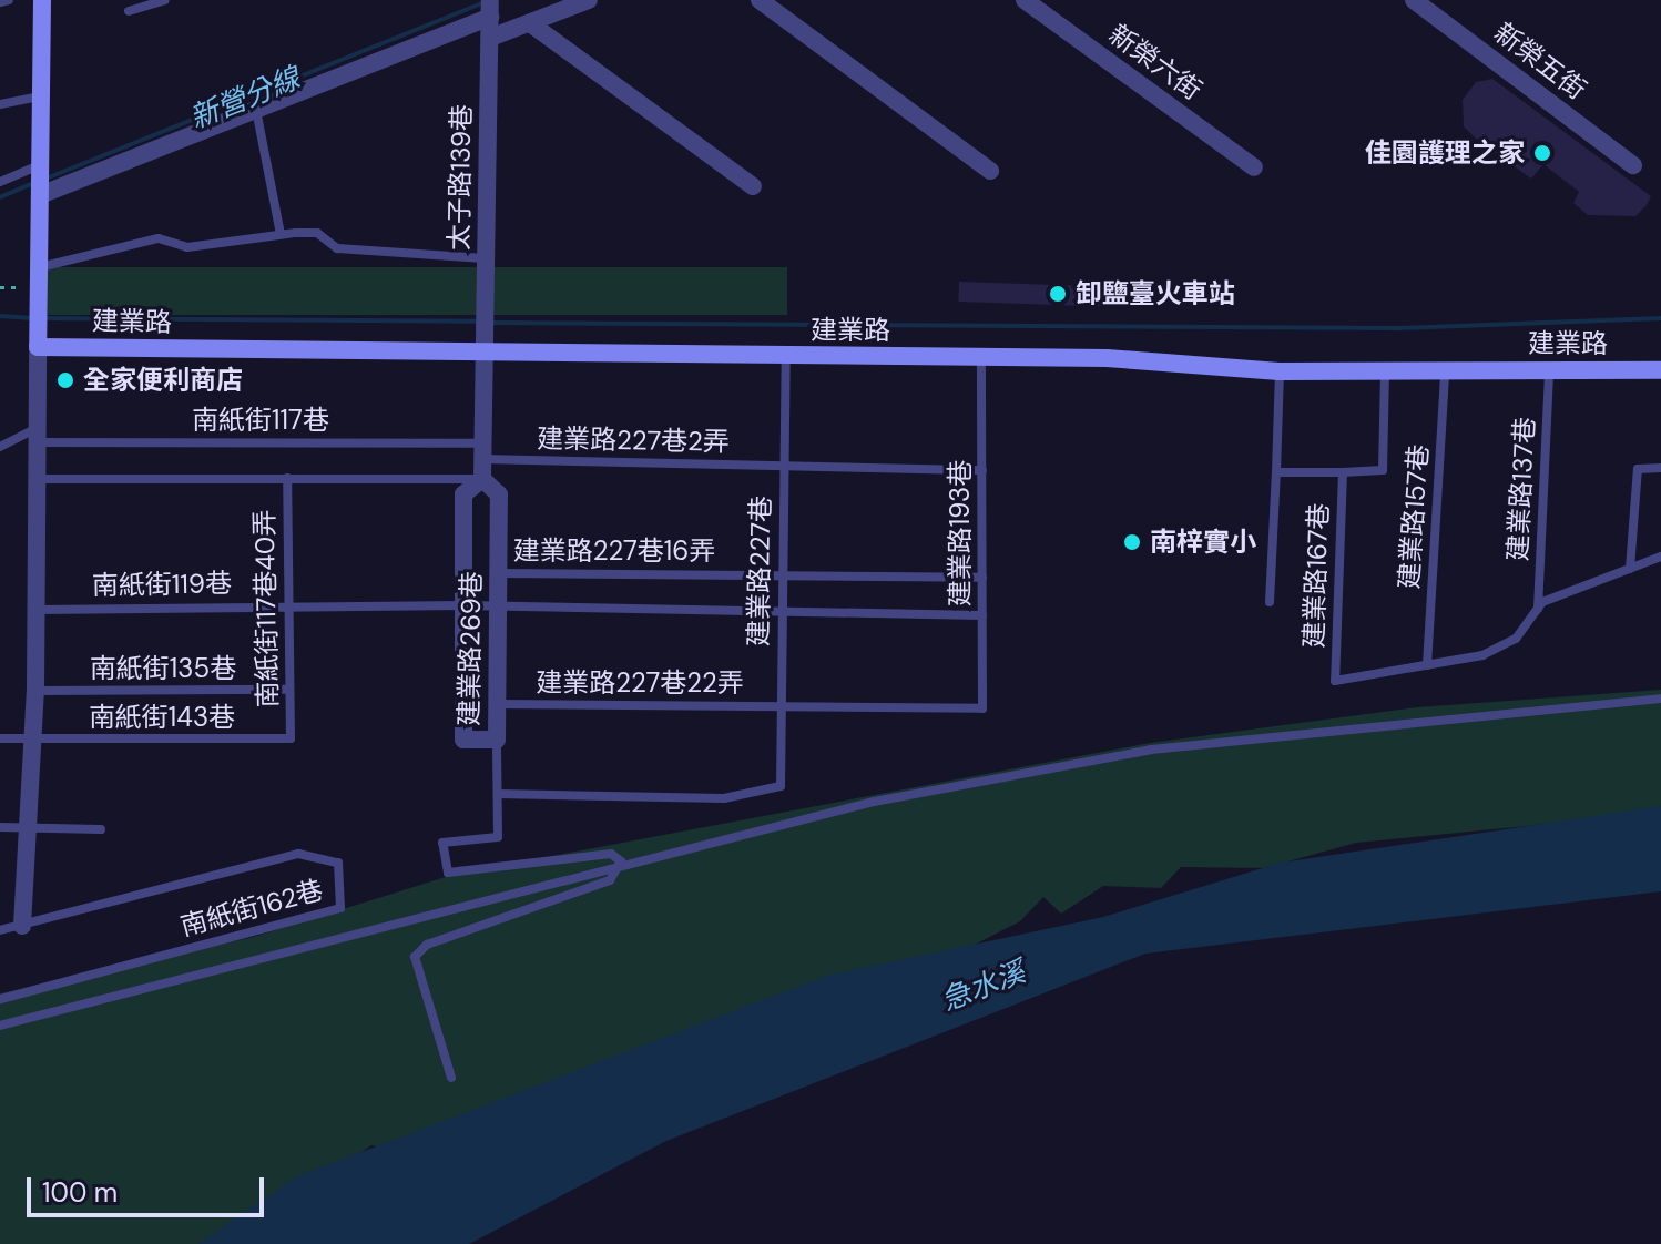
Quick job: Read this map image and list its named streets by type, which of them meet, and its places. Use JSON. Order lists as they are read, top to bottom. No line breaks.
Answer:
{"streets":{"street":["新榮五街","新榮六街","太子路139巷","建業路","建業路269巷"],"lane":["南紙街117巷","建業路227巷2弄","建業路137巷","建業路157巷","建業路193巷","建業路227巷16弄","建業路227巷","建業路167巷","南紙街119巷","南紙街117巷40弄","南紙街135巷","建業路227巷22弄","南紙街143巷","南紙街162巷"]},"crossings":[["太子路139巷","建業路"],["太子路139巷","建業路269巷"],["建業路","建業路137巷"],["建業路","建業路157巷"],["建業路","建業路193巷"],["建業路","建業路227巷"],["建業路","建業路167巷"],["建業路","建業路269巷"],["南紙街117巷","建業路227巷2弄"],["南紙街117巷","建業路269巷"],["建業路227巷2弄","建業路193巷"],["建業路227巷2弄","建業路227巷"],["建業路227巷2弄","建業路269巷"],["建業路157巷","建業路167巷"],["建業路193巷","建業路227巷16弄"],["建業路193巷","南紙街119巷"],["建業路193巷","建業路227巷22弄"],["建業路227巷16弄","建業路227巷"],["建業路227巷16弄","建業路269巷"],["建業路227巷","南紙街119巷"],["建業路227巷","建業路227巷22弄"],["南紙街119巷","南紙街117巷40弄"],["南紙街119巷","建業路269巷"],["南紙街117巷40弄","南紙街135巷"],["南紙街117巷40弄","南紙街143巷"],["建業路269巷","建業路227巷22弄"]],"water":["新營分線","急水溪"],"places":["佳園護理之家","卸鹽臺火車站","全家便利商店","南梓實小"],"scale_bar":"100 m"}
